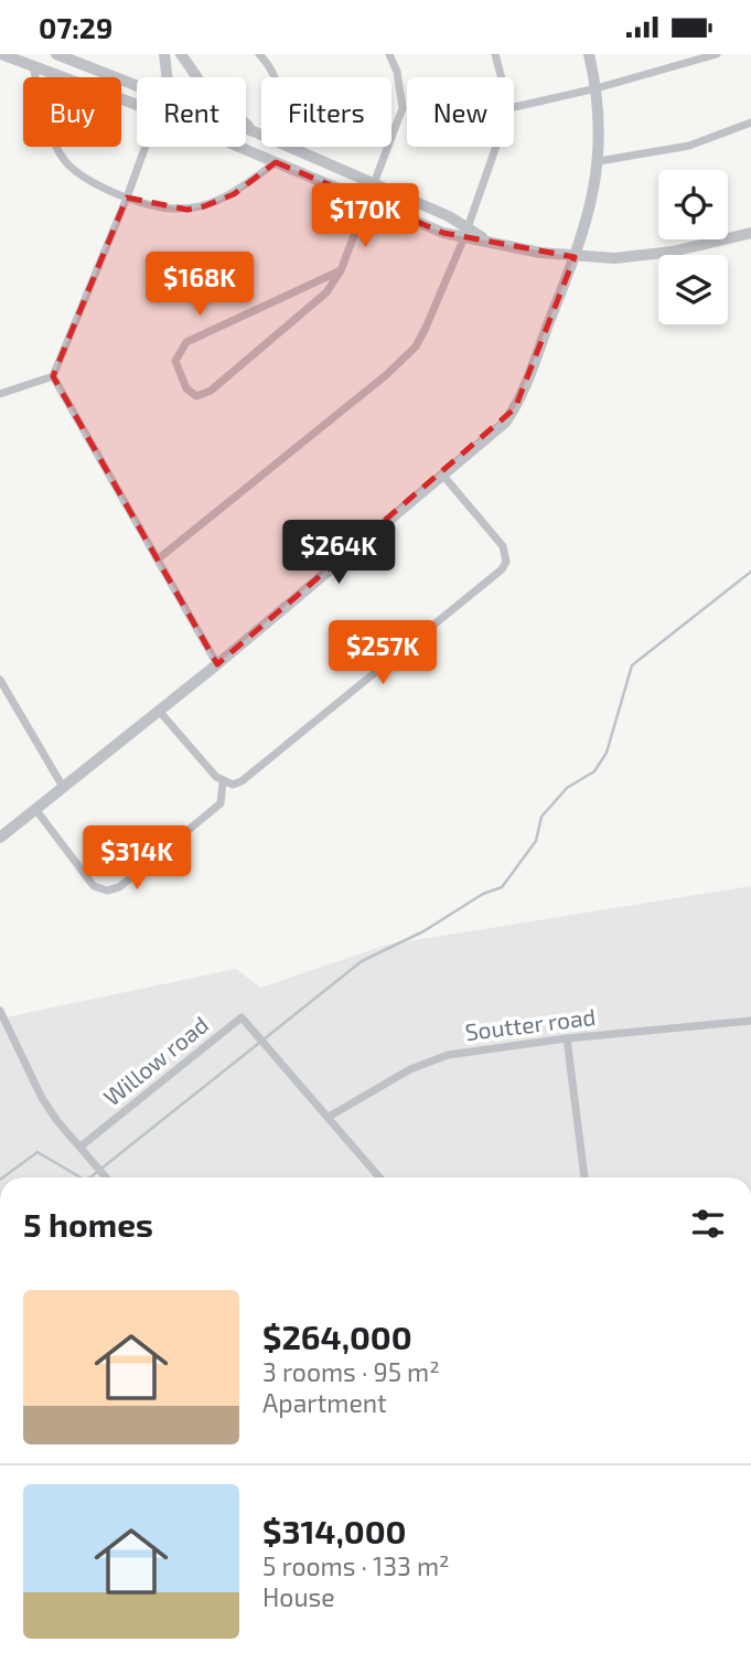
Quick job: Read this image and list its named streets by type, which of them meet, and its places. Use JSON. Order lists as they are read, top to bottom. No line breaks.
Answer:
{"streets":{"street":["Soutter road","Willow road"]},"crossings":[["Soutter road","Willow road"]],"page":{"status":"07:29","chip":["Buy","Rent","Filters","New"],"price":["$170K","$168K","$264K","$257K","$314K"],"heading":"5 homes","list":[{"name":"$264,000","note":"3 rooms · 95 m² · Apartment"},{"name":"$314,000","note":"5 rooms · 133 m² · House"}]}}
